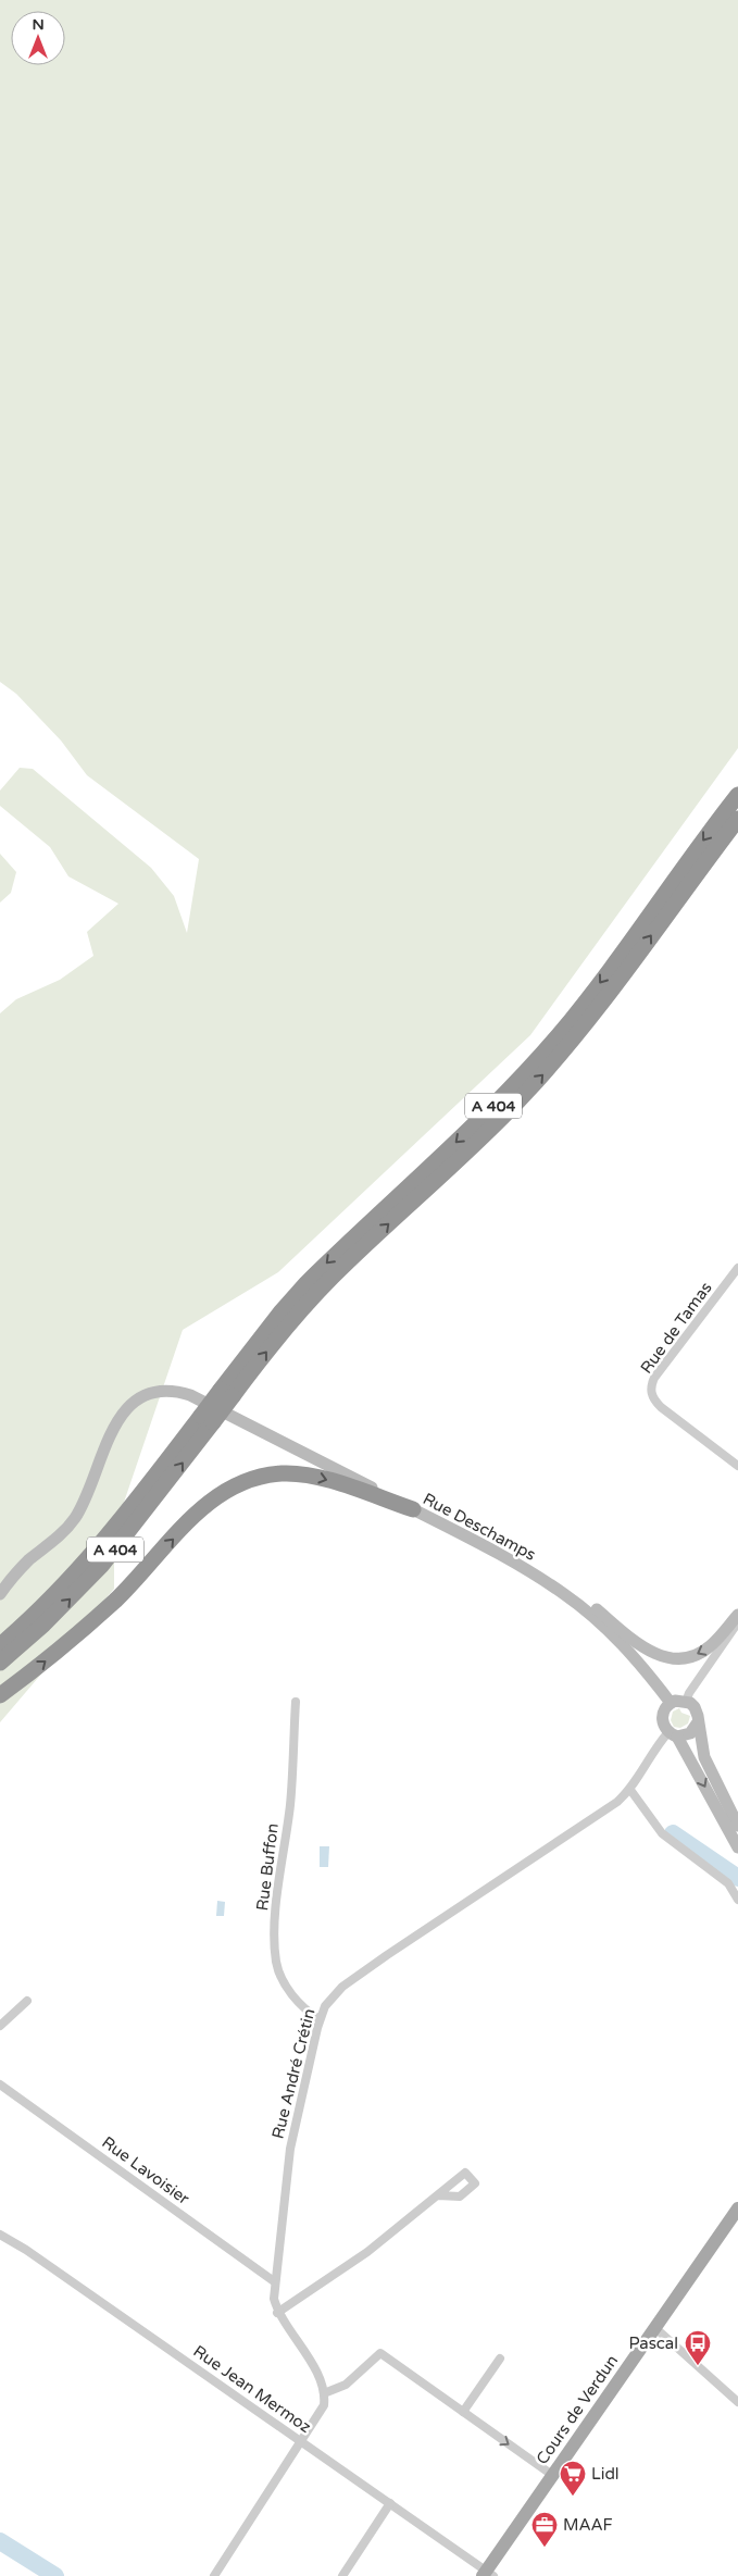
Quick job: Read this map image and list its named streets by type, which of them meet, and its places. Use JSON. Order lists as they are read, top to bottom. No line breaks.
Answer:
{"streets":{"highway":["A 404"],"main road":["Rue Deschamps","Cours de Verdun"],"street":["Rue de Tamas","Rue Buffon","Rue André Crétin","Rue Lavoisier","Rue Jean Mermoz"]},"crossings":[["Rue Deschamps","Rue André Crétin"],["Rue Buffon","Rue André Crétin"],["Rue André Crétin","Rue Lavoisier"],["Rue Jean Mermoz","Cours de Verdun"]],"places":{"bus stop":["Pascal"],"supermarket":["Lidl"],"office":["MAAF"]},"north":"top"}
